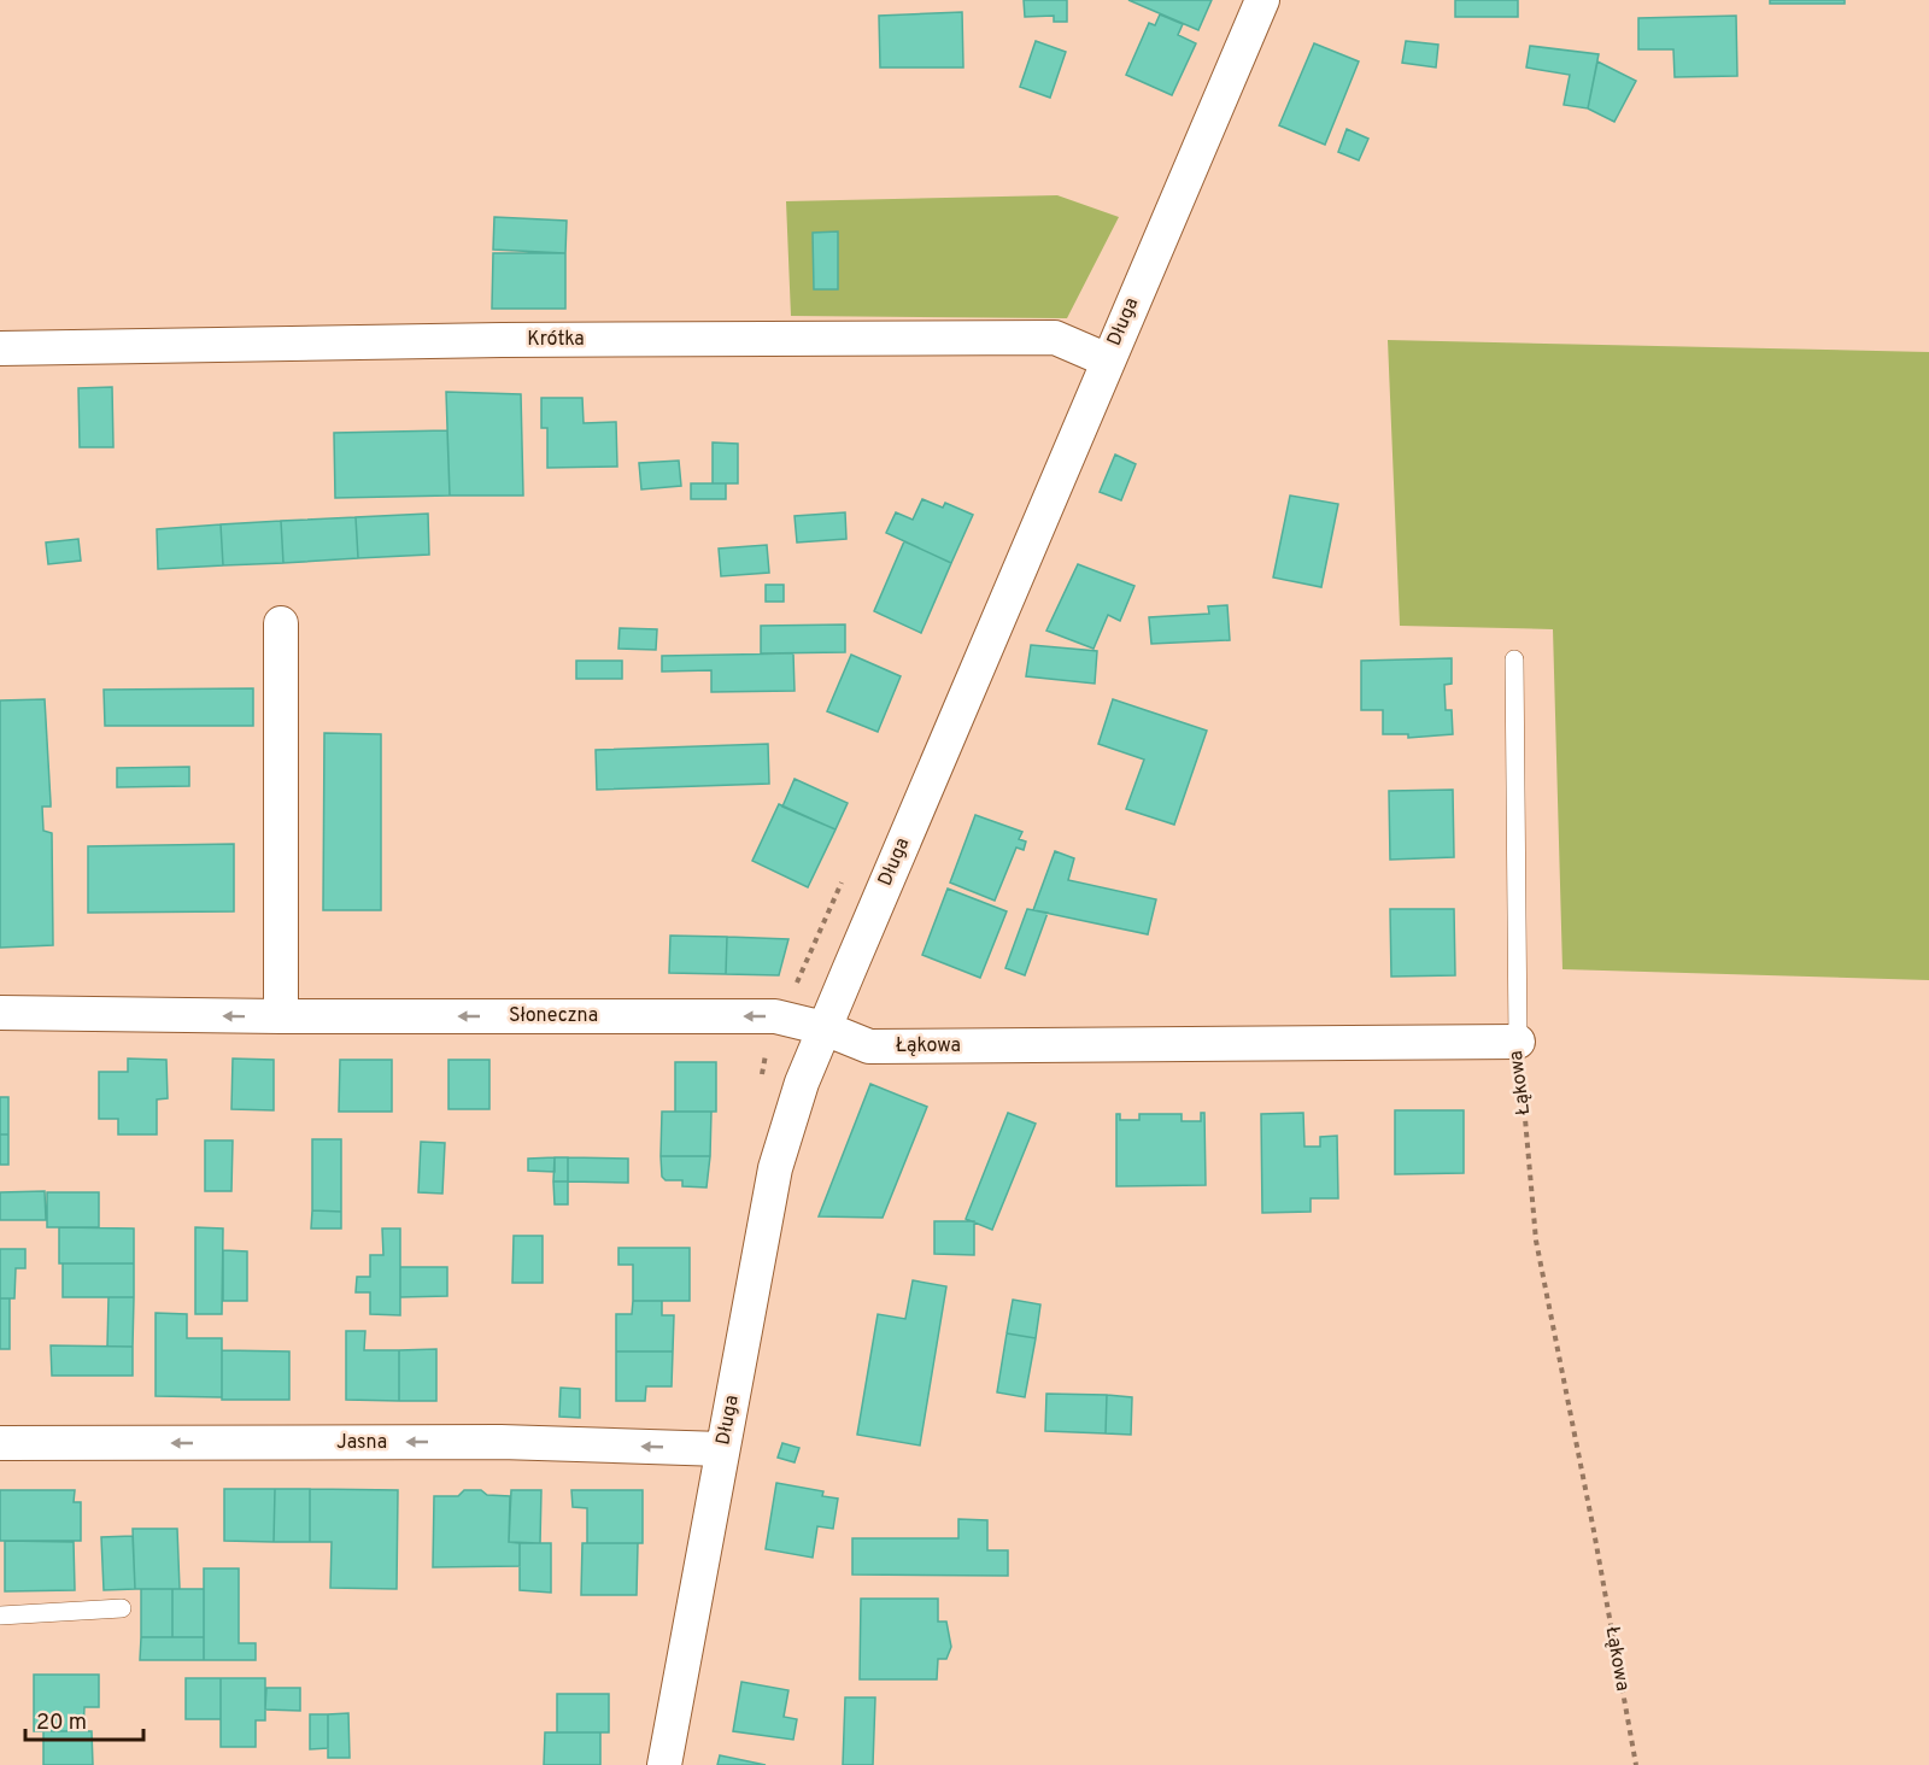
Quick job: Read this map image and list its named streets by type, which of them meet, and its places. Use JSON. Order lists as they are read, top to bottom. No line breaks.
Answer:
{"streets":{"street":["Długa","Krótka","Słoneczna","Łąkowa","Jasna"]},"crossings":[["Długa","Krótka"],["Długa","Słoneczna"],["Długa","Łąkowa"],["Długa","Jasna"],["Słoneczna","Łąkowa"]],"one_way":["Słoneczna","Jasna"],"scale_bar":"20 m"}
